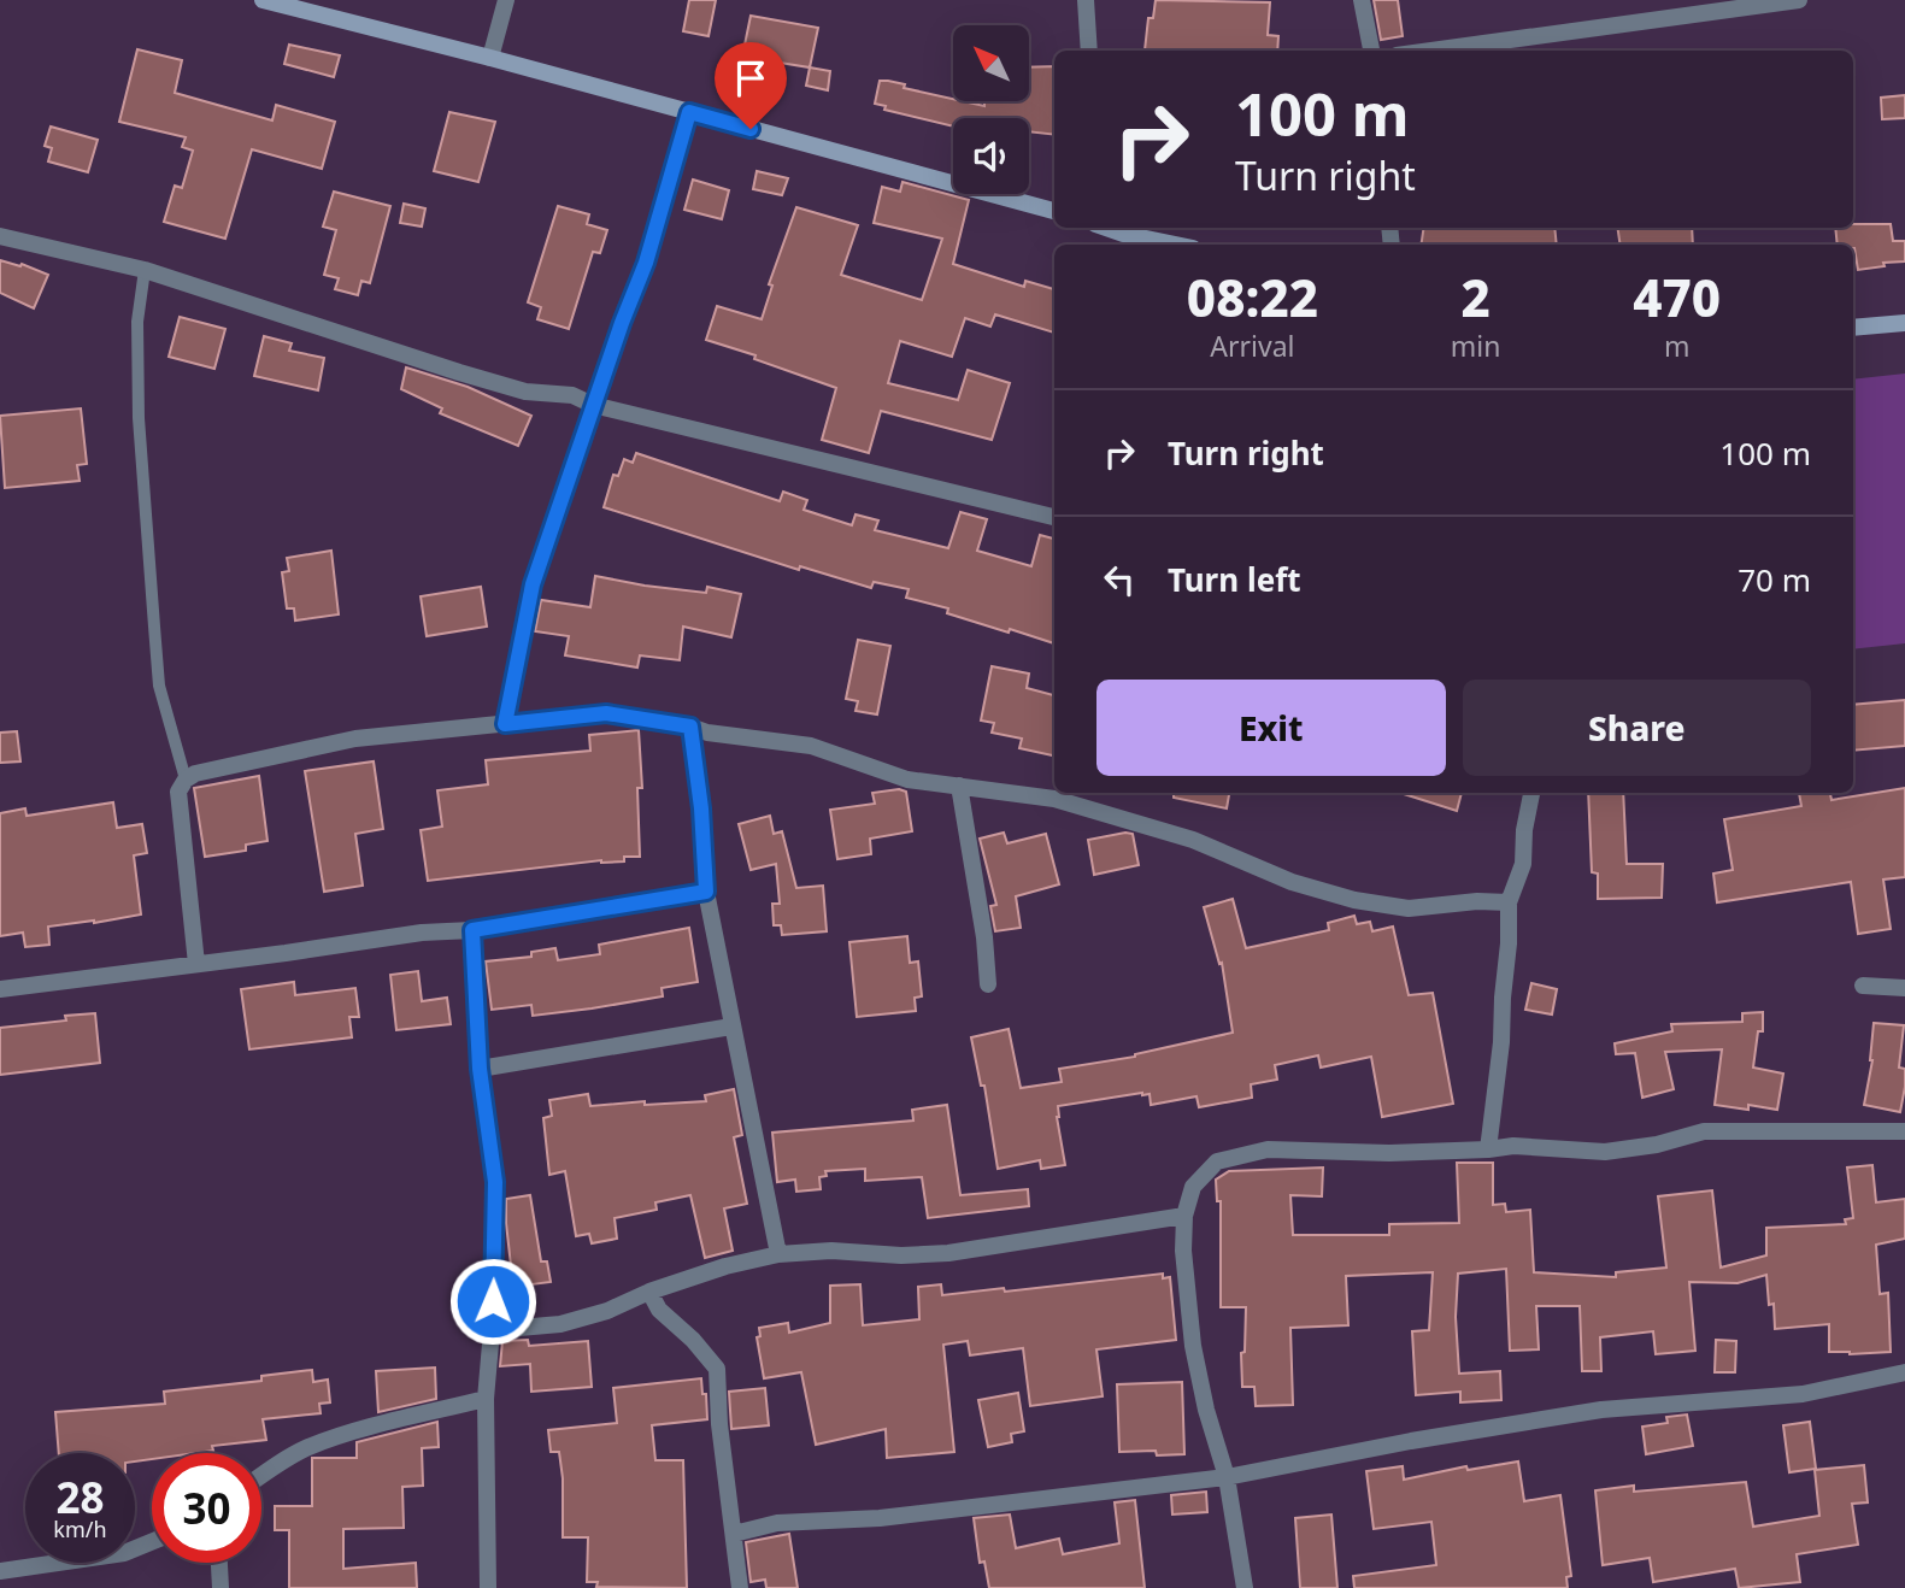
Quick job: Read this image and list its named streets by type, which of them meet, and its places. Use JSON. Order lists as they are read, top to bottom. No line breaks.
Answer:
{"north":"top left","page":{"turn":["100 m","Turn right"],"eta":["08:22","Arrival","2","min","470","m"],"list":[{"name":"Turn right","value":"100 m"},{"name":"Turn left","value":"70 m"}],"buttons":["Exit","Share"],"speed":"28 km/h","limit":"30"}}
